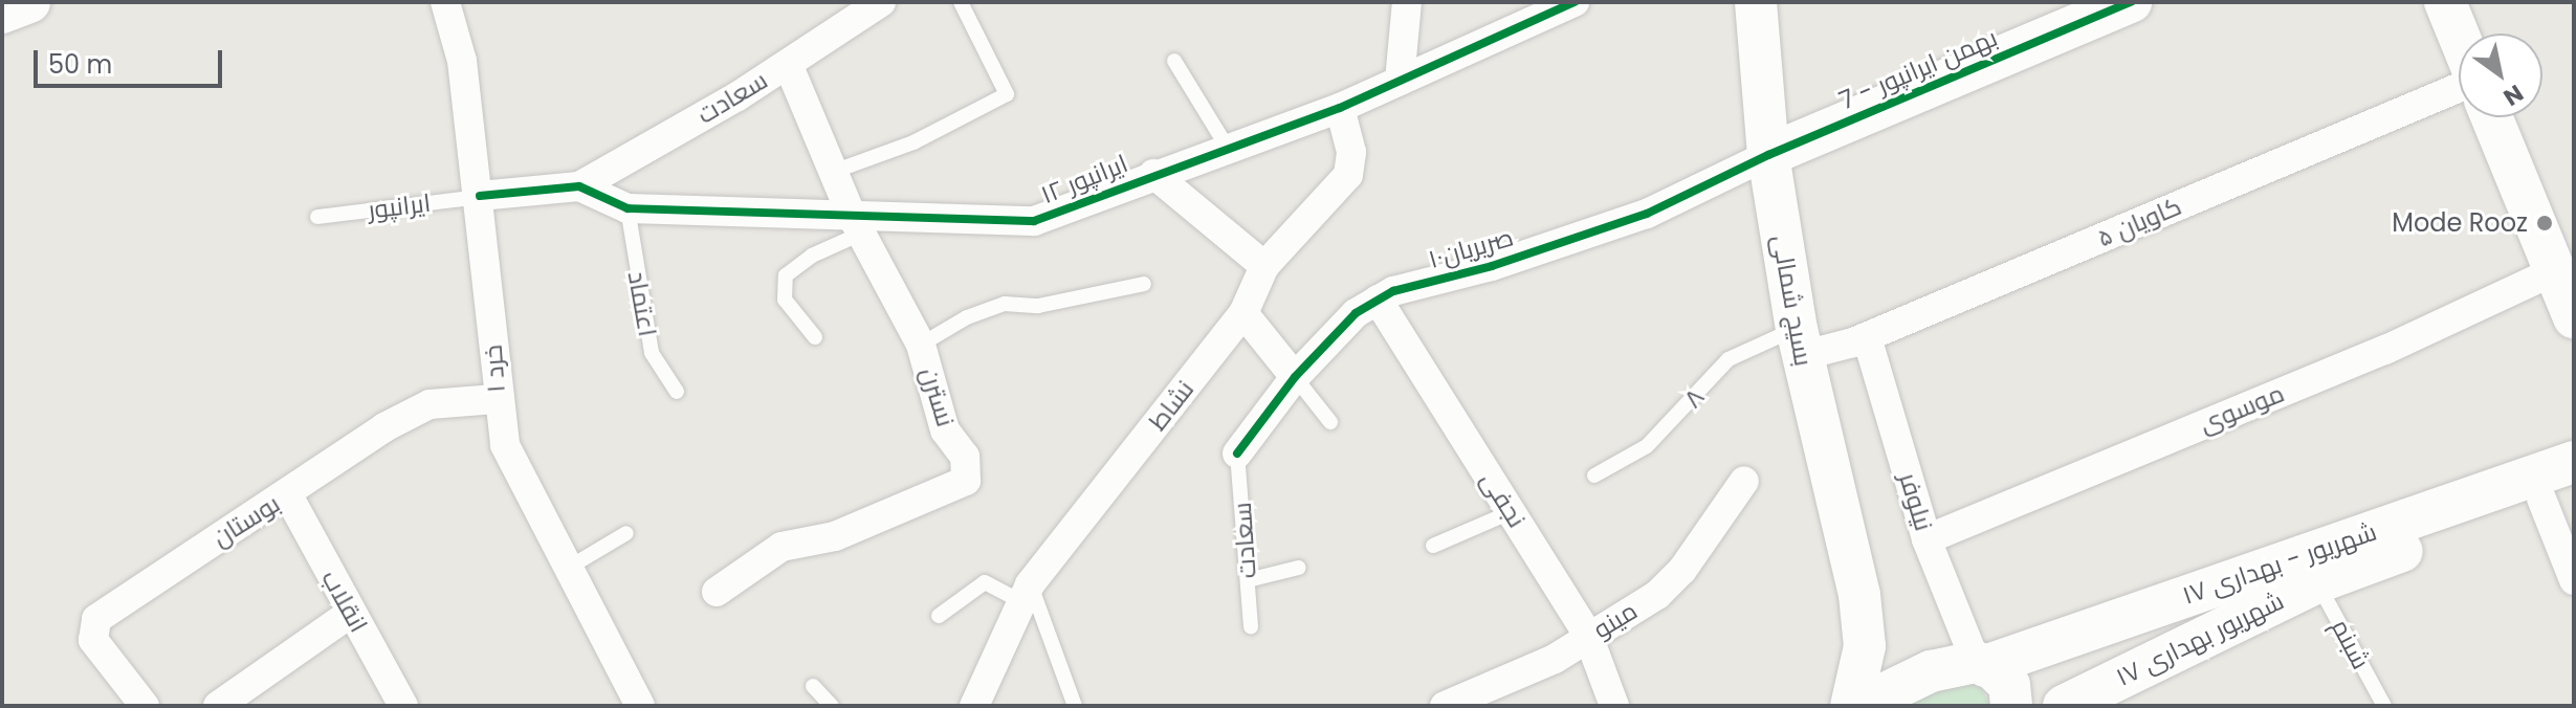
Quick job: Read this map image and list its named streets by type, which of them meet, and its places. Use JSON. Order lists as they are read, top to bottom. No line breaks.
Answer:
{"streets":{"main road":["بهمن ایرانپور - 7","بسیج شمالی","۱۷ شهریور - بهداری","۱۷ شهریور بهداری"],"street":["سعادت","ایرانپور ۱۲","کاویان ۵","صریریان۱۰","خرد ۱","نسترن","نشاط","موسوی","نجفی","نیلوفر","بوستان","انقلاب","مینو"],"lane":["ایرانپور","اعتماد","۸","شبنم"]},"crossings":[["بهمن ایرانپور - 7","صریریان۱۰"],["بهمن ایرانپور - 7","بسیج شمالی"],["سعادت","ایرانپور ۱۲"],["سعادت","صریریان۱۰"],["سعادت","نسترن"],["ایرانپور ۱۲","ایرانپور"],["ایرانپور ۱۲","اعتماد"],["ایرانپور ۱۲","خرد ۱"],["ایرانپور ۱۲","نسترن"],["ایرانپور ۱۲","نشاط"],["ایرانپور","خرد ۱"],["کاویان ۵","بسیج شمالی"],["کاویان ۵","۸"],["کاویان ۵","نیلوفر"],["صریریان۱۰","بسیج شمالی"],["صریریان۱۰","نجفی"],["بسیج شمالی","۸"],["بسیج شمالی","۱۷ شهریور - بهداری"],["خرد ۱","بوستان"],["موسوی","نیلوفر"],["نجفی","مینو"],["نیلوفر","۱۷ شهریور - بهداری"],["بوستان","انقلاب"],["۱۷ شهریور بهداری","شبنم"]],"places":["Mode Rooz"],"scale_bar":"50 m","north":"bottom right"}
